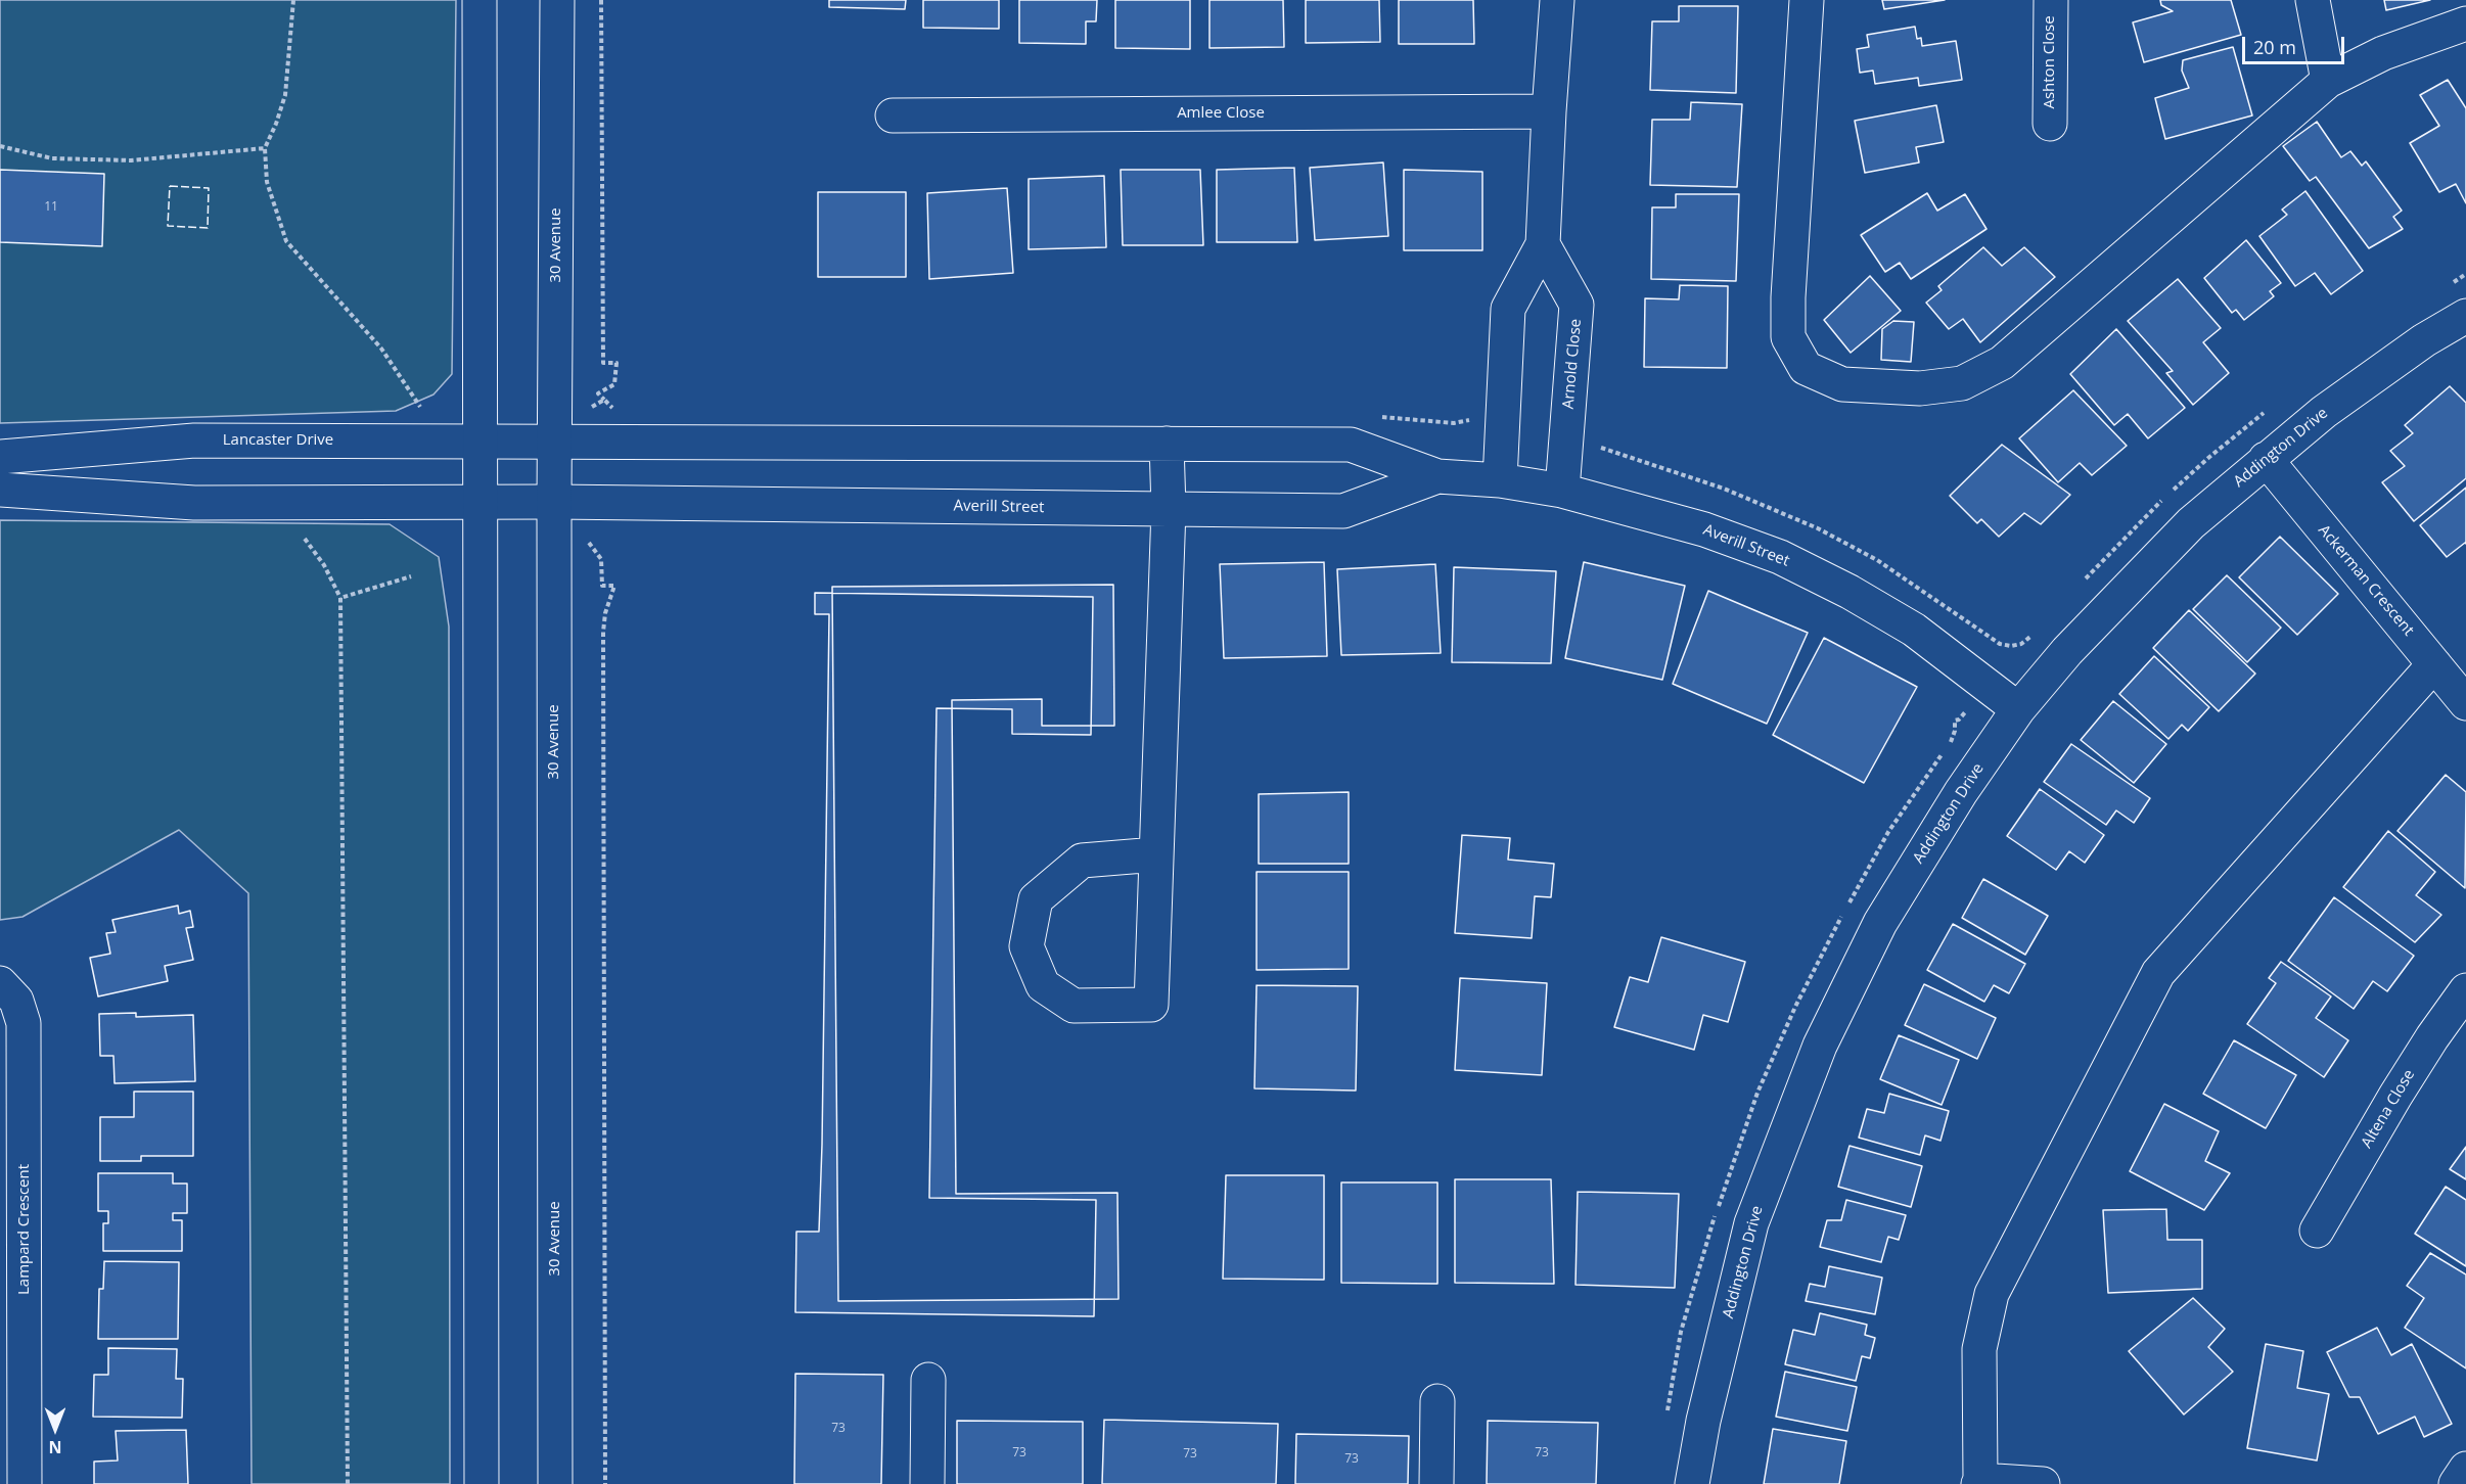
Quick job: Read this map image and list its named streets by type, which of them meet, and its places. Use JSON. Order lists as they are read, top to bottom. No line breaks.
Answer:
{"streets":{"street":["Ashton Close","Amlee Close","30 Avenue","Arnold Close","Lancaster Drive","Addington Drive","Averill Street","Ackerman Crescent","Altena Close","Lampard Crescent"]},"crossings":[["30 Avenue","Lancaster Drive"],["30 Avenue","Averill Street"],["Arnold Close","Averill Street"],["Lancaster Drive","Averill Street"],["Addington Drive","Averill Street"],["Addington Drive","Ackerman Crescent"]],"house_numbers":["11","73","73","73","73","73"],"scale_bar":"20 m","north":"bottom"}
